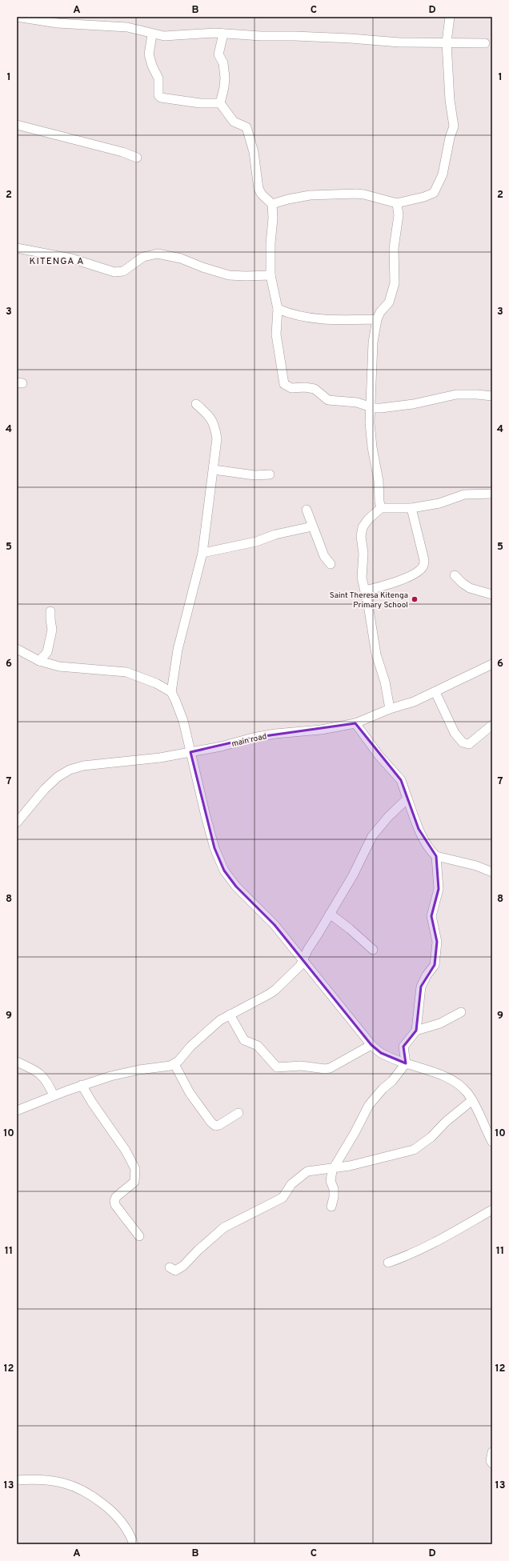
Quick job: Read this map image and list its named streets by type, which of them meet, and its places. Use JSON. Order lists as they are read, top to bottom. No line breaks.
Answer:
{"streets":{"street":["main road"]},"districts":["KITENGA A"],"places":["Saint Theresa Kitenga Primary School"],"grid":{"columns":["A","B","C","D"],"rows":["1","2","3","4","5","6","7","8","9","10","11","12","13"]}}
